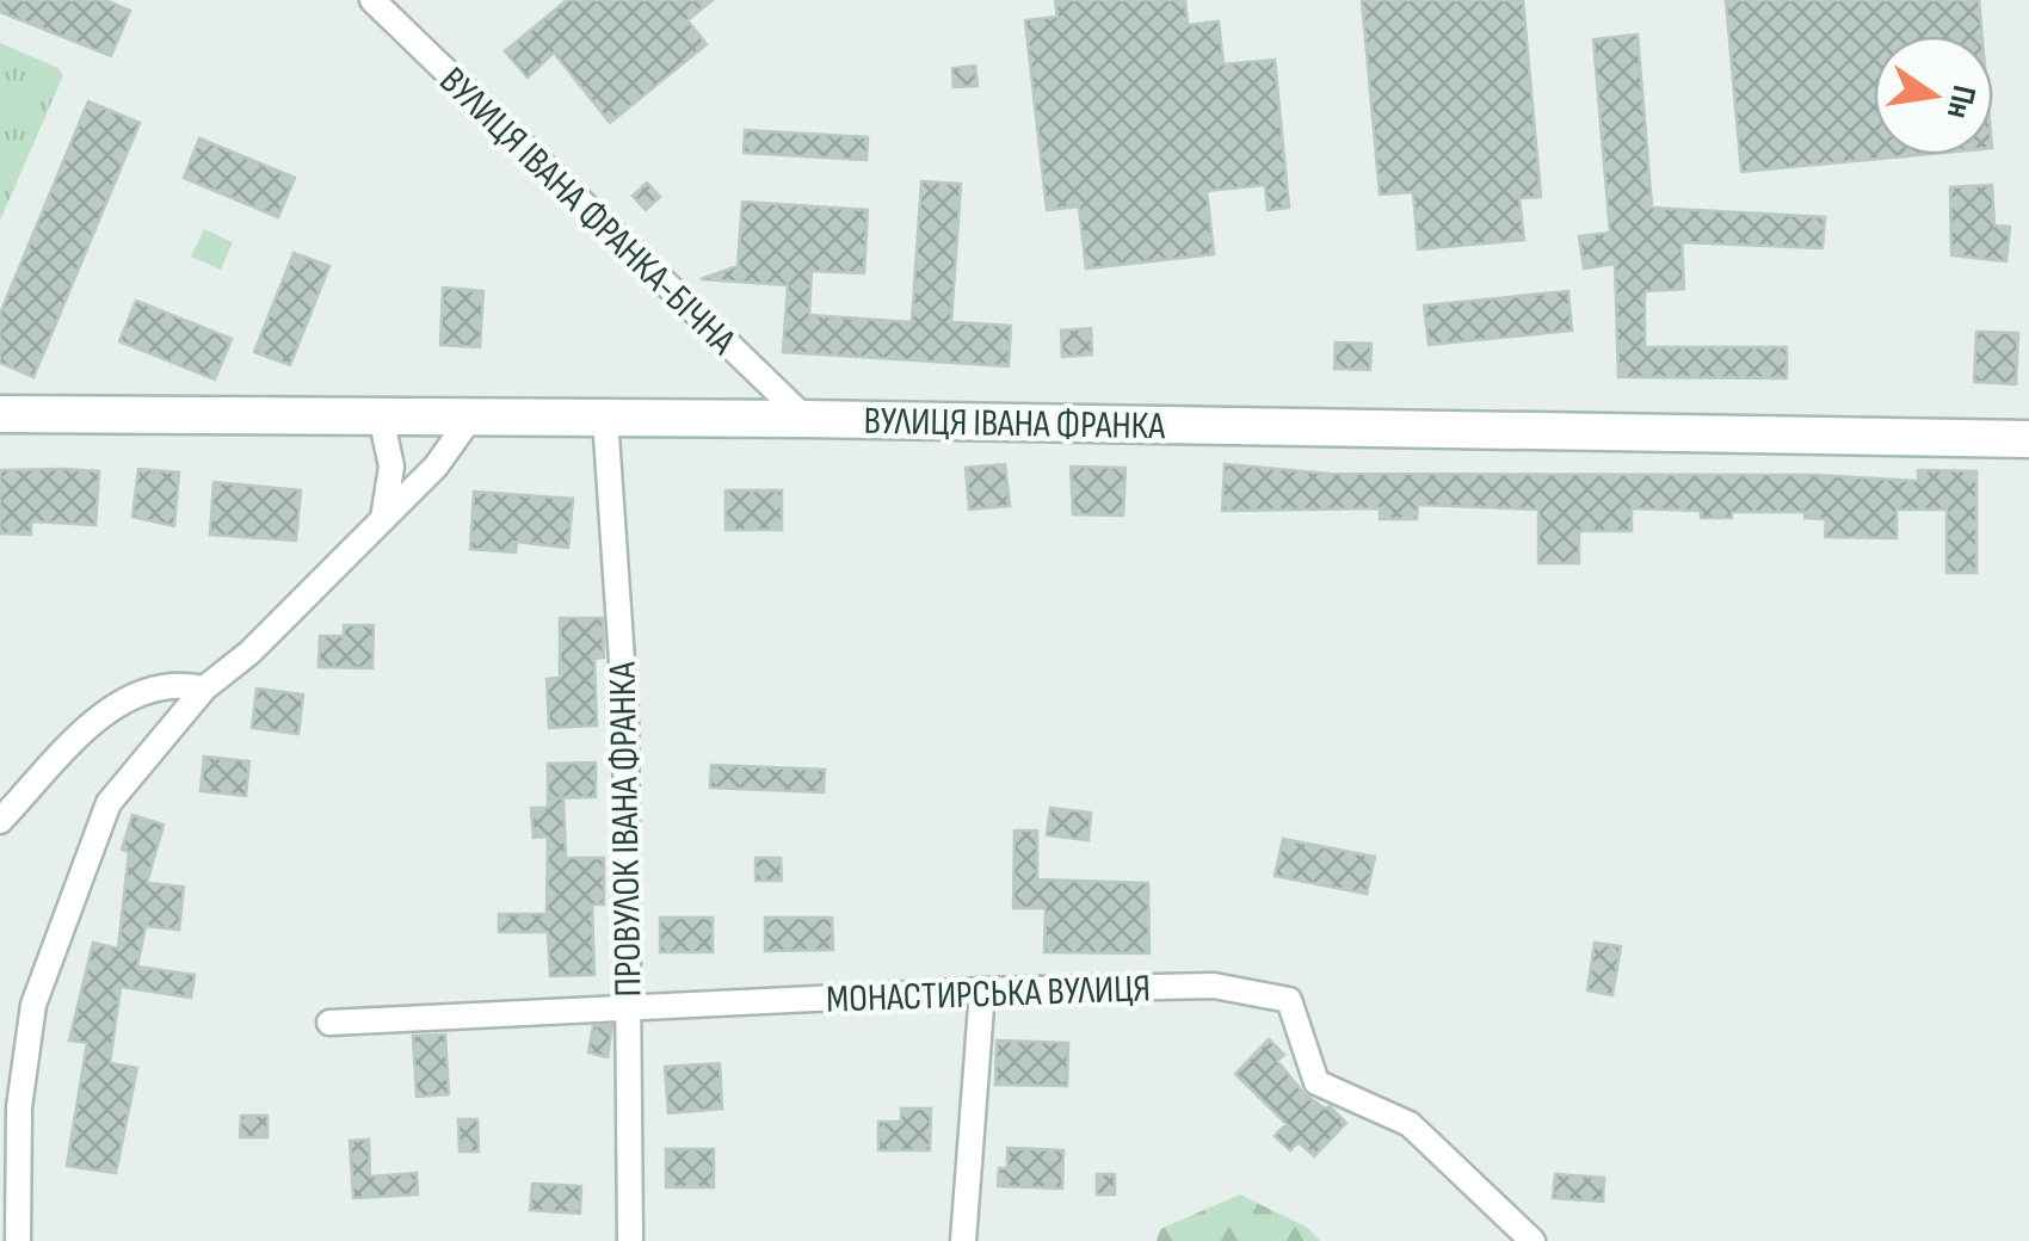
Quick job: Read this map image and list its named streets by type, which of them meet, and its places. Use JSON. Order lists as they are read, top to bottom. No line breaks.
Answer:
{"streets":{"street":["ВУЛИЦЯ ІВАНА ФРАНКА-БІЧНА","ВУЛИЦЯ ІВАНА ФРАНКА","ПРОВУЛОК ІВАНА ФРАНКА","МОНАСТИРСЬКА ВУЛИЦЯ"]},"crossings":[["ВУЛИЦЯ ІВАНА ФРАНКА-БІЧНА","ВУЛИЦЯ ІВАНА ФРАНКА"],["ВУЛИЦЯ ІВАНА ФРАНКА","ПРОВУЛОК ІВАНА ФРАНКА"],["ПРОВУЛОК ІВАНА ФРАНКА","МОНАСТИРСЬКА ВУЛИЦЯ"]],"north":"right"}
